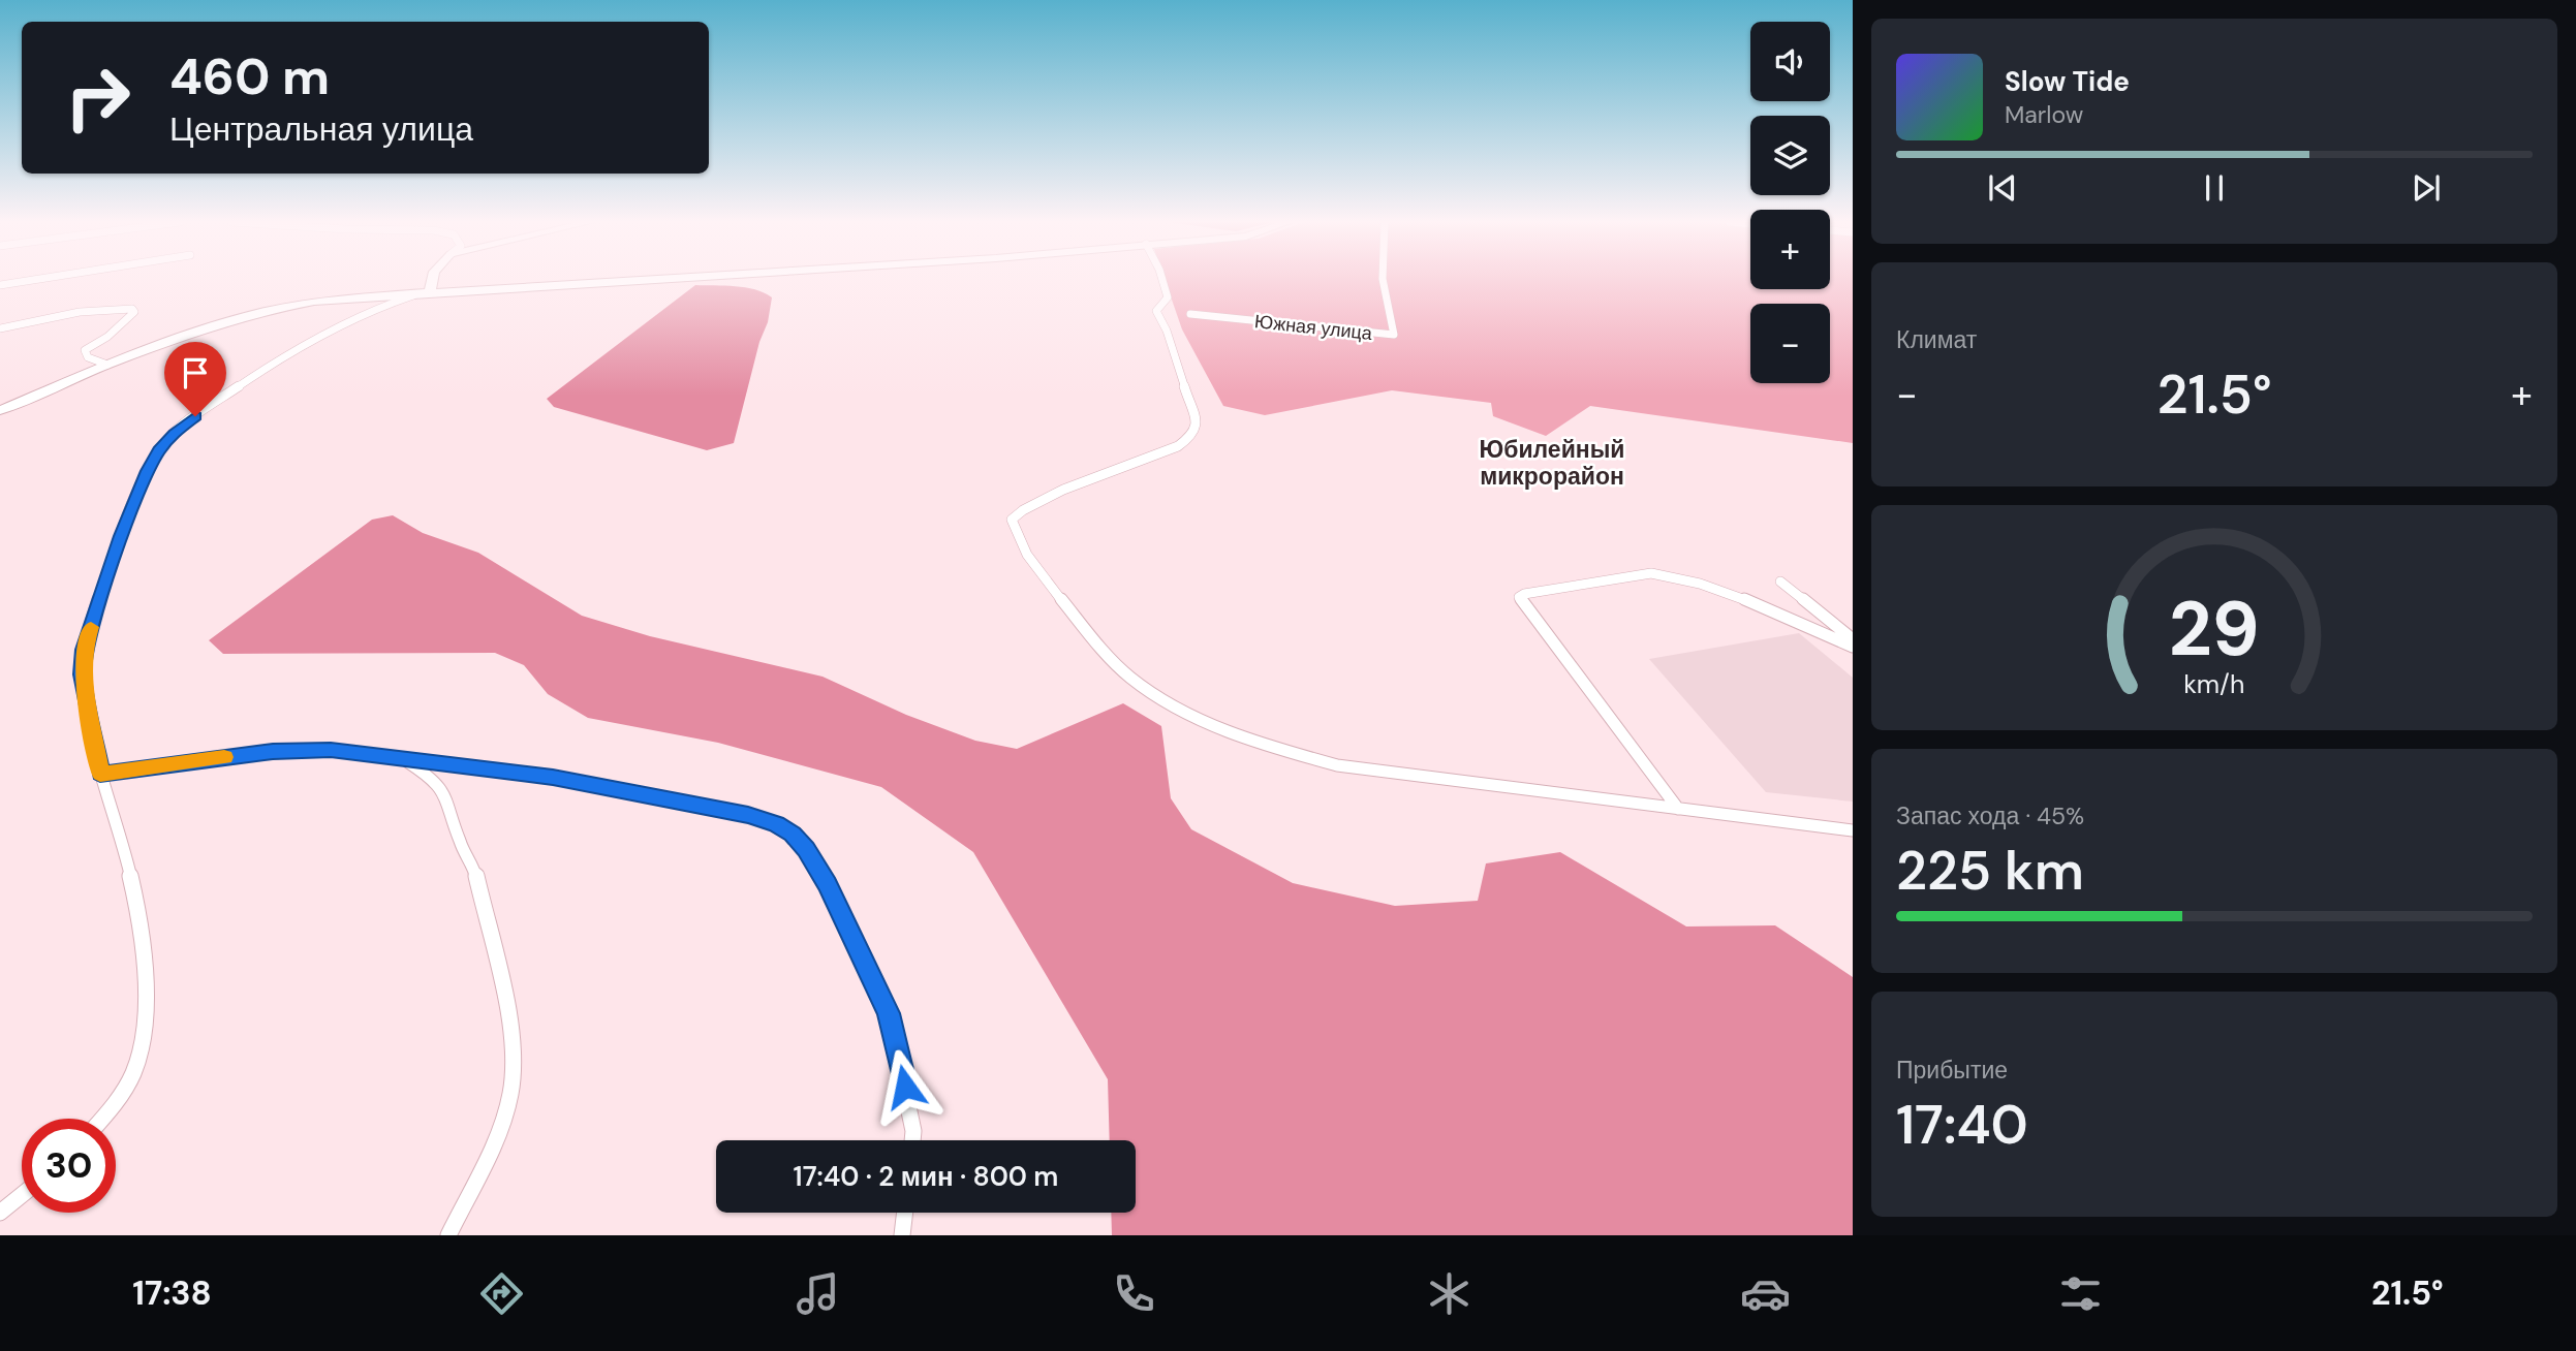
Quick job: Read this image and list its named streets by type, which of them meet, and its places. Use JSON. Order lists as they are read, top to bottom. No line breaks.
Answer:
{"streets":{"street":["Южная улица"]},"districts":["Юбилейный микрорайон"],"page":{"map_buttons":["+","−"],"turn":["460 m","Центральная улица"],"song":["Slow Tide","Marlow"],"tile":["Климат",["Запас хода · 45%","225 km"],["Прибытие","17:40"]],"heat":["−","21.5°","+"],"limit":"30","trip":"17:40 · 2 мин · 800 m","tabs":["17:38","21.5°"],"gauge":["29","km/h"]}}
